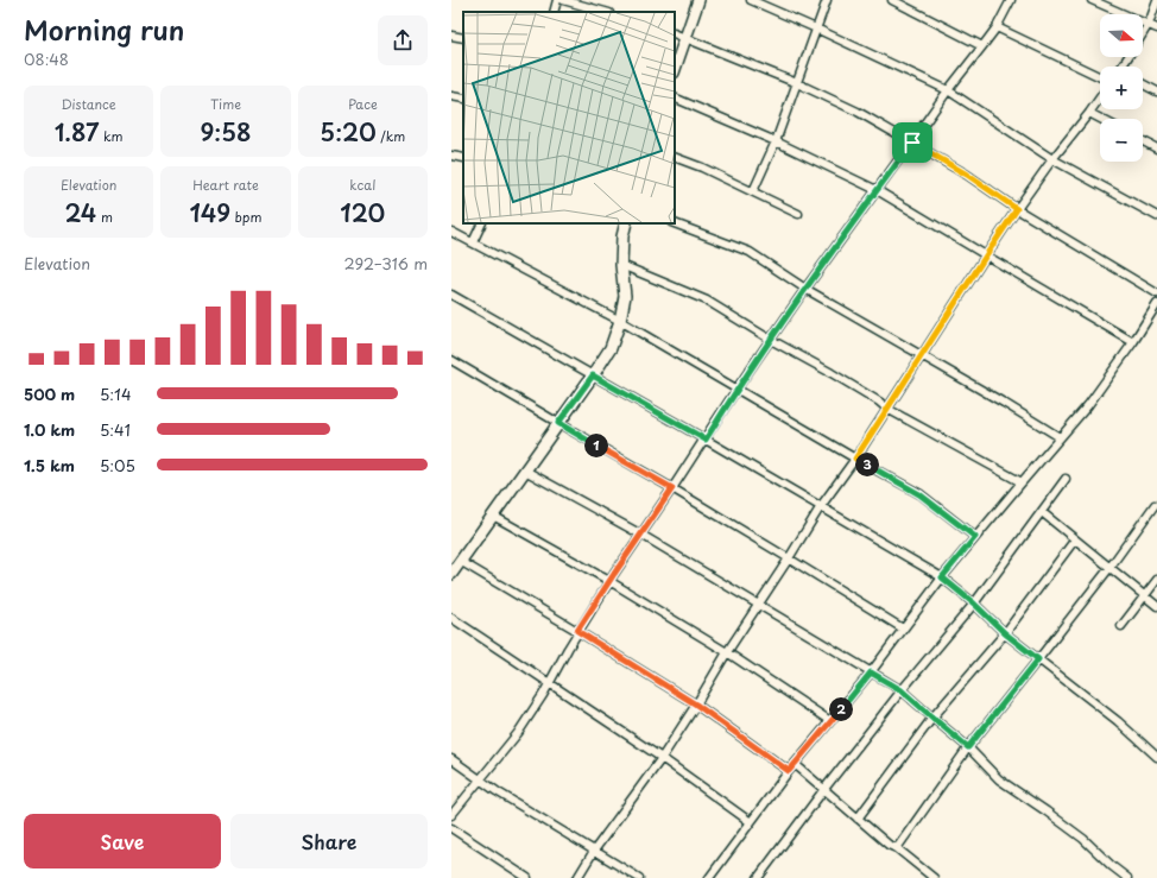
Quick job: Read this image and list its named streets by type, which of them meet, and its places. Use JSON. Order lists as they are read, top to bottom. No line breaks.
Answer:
{"north":"right","page":{"heading":["Morning run","08:48"],"map_buttons":["+","−"],"stats":[["Distance","1.87 km"],["Time","9:58"],["Pace","5:20 /km"],["Elevation","24 m"],["Heart rate","149 bpm"],["kcal","120"]],"chart":["Elevation","292–316 m"],"list":[{"name":"500 m","note":"5:14"},{"name":"1.0 km","note":"5:41"},{"name":"1.5 km","note":"5:05"}],"pins":["1","3","2"],"buttons":["Save","Share"]}}
